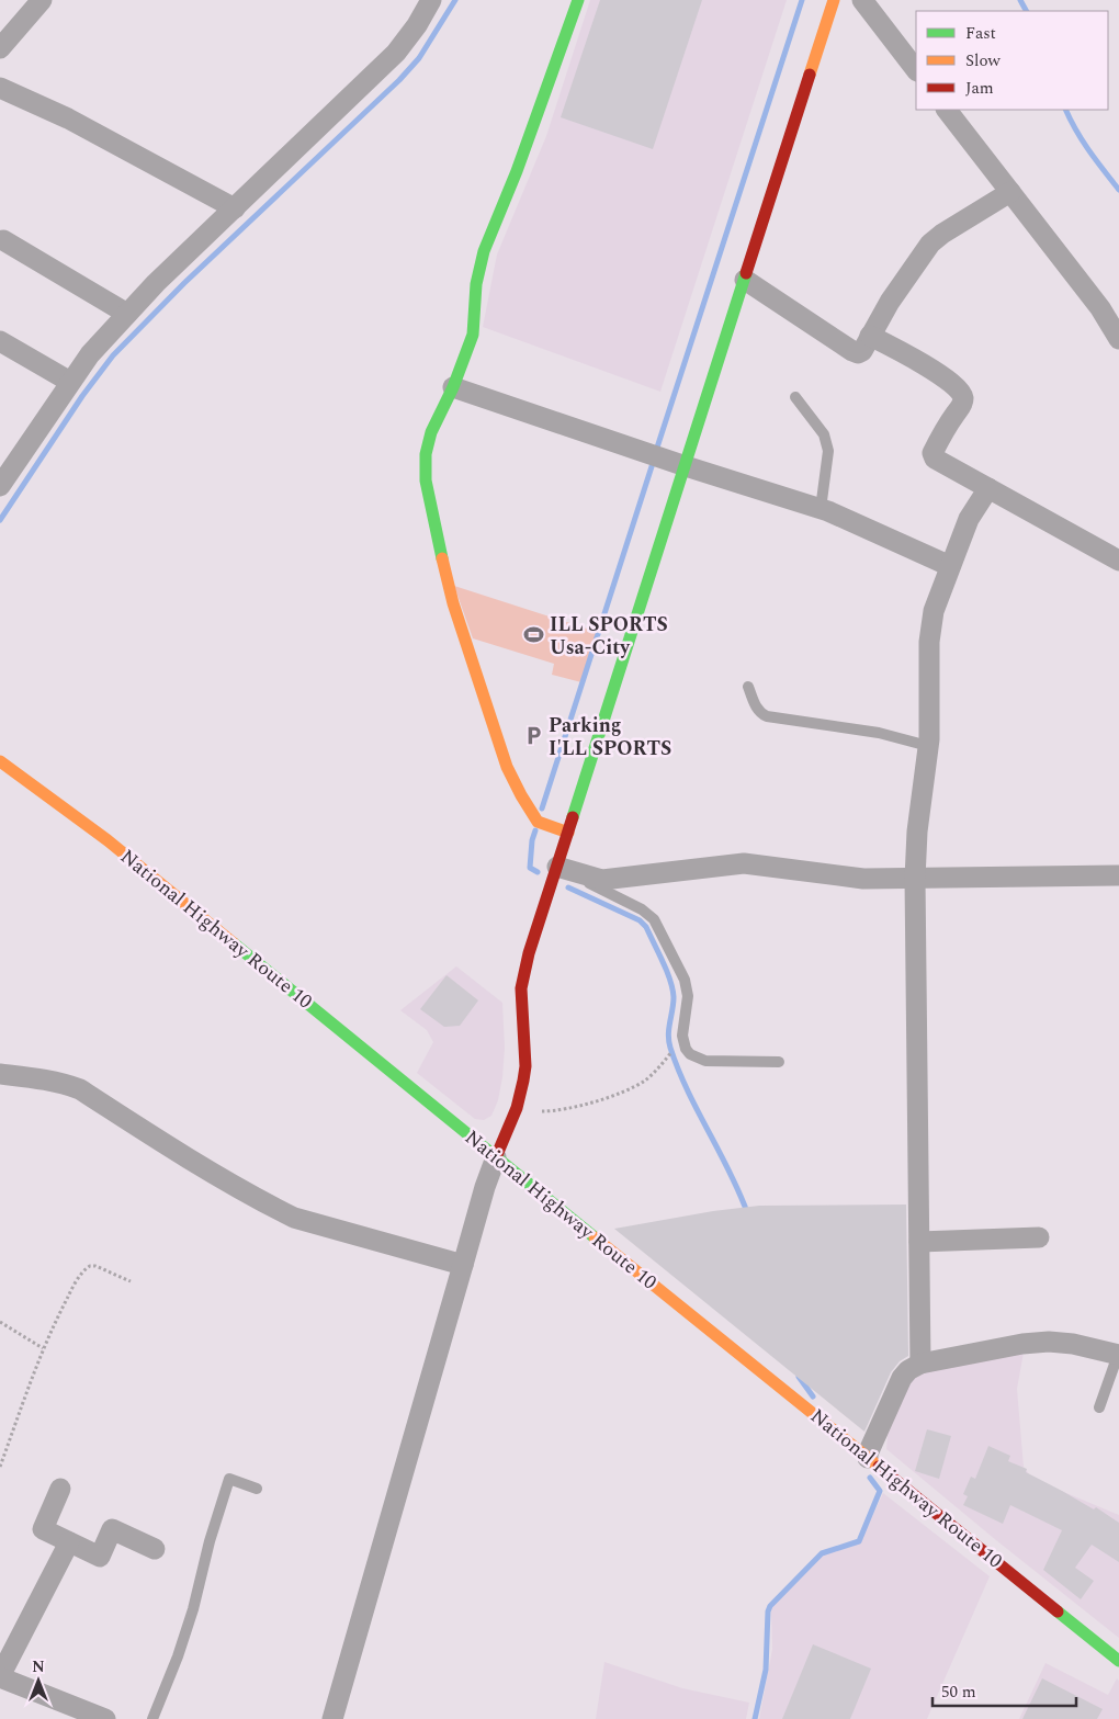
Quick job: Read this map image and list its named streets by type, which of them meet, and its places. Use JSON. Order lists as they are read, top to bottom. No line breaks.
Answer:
{"streets":{"main road":["National Highway Route 10"]},"places":{"sports":["ILL SPORTS Usa-City"],"parking":["Parking I'LL SPORTS"]},"legend":["Fast","Slow","Jam"],"scale_bar":"50 m","north":"top"}
